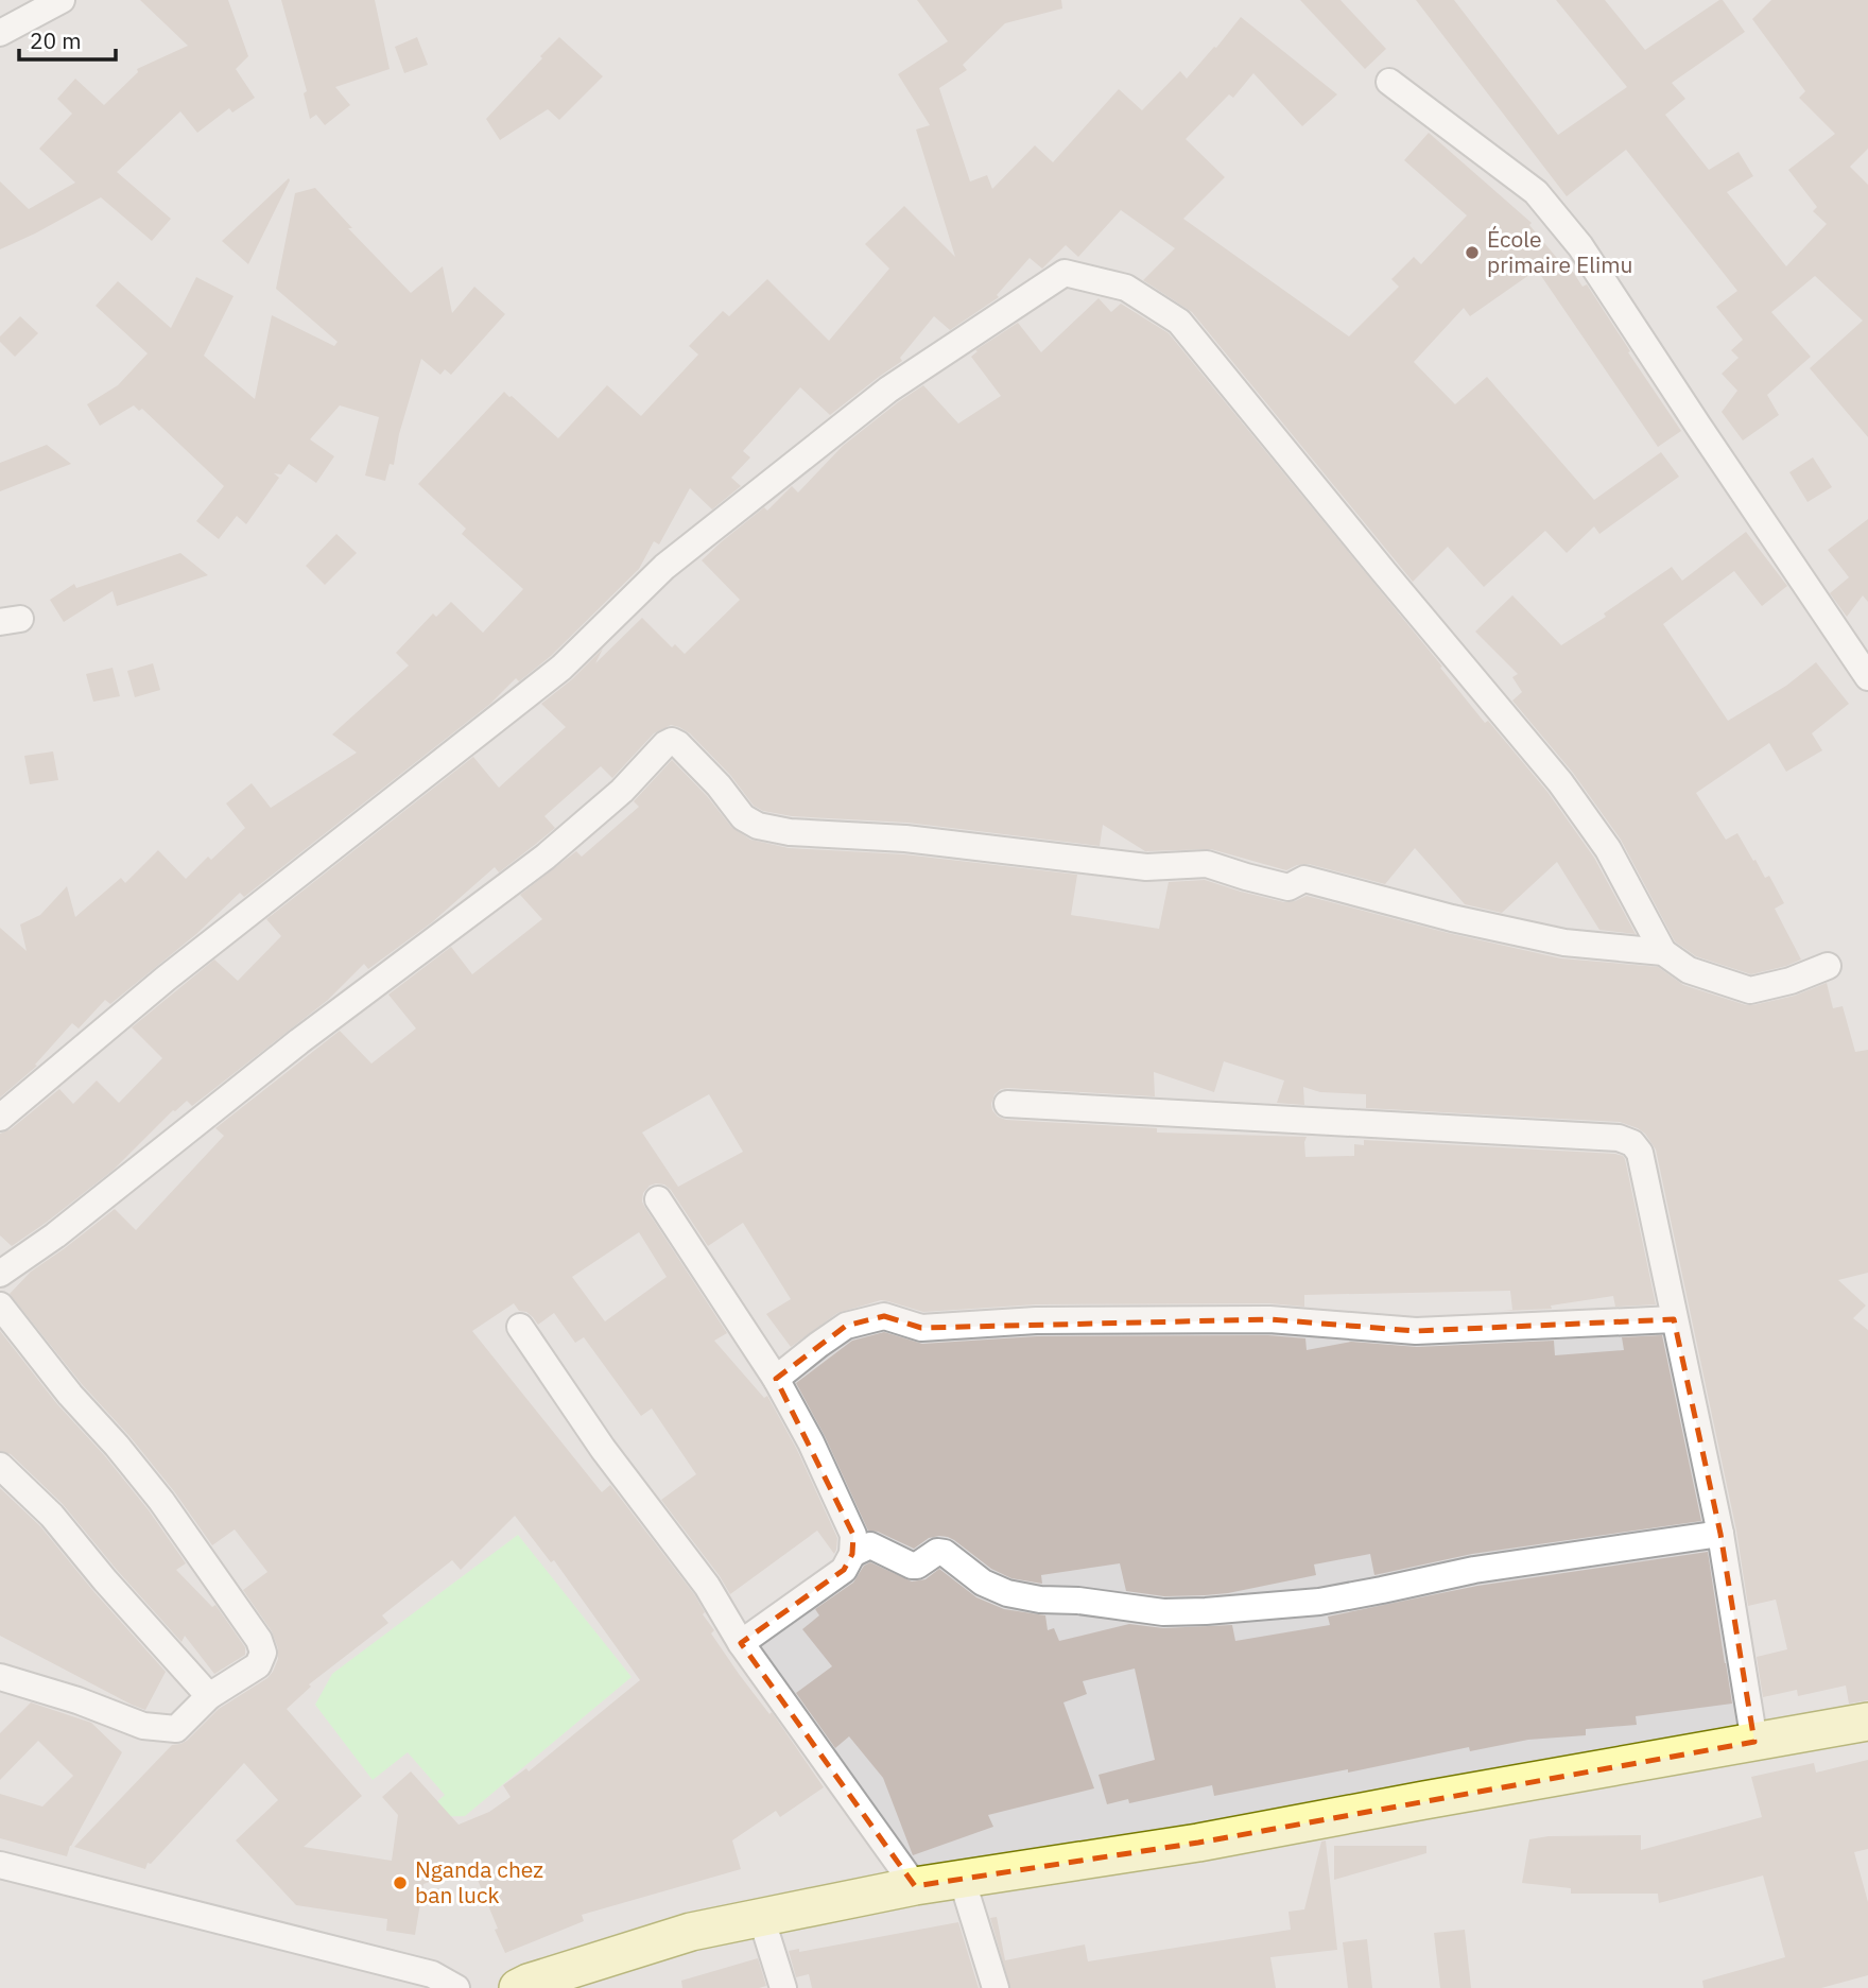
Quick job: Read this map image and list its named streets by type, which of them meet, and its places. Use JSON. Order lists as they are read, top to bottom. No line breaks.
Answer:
{"places":["École primaire Elimu","Nganda chez ban luck"],"scale_bar":"20 m"}
